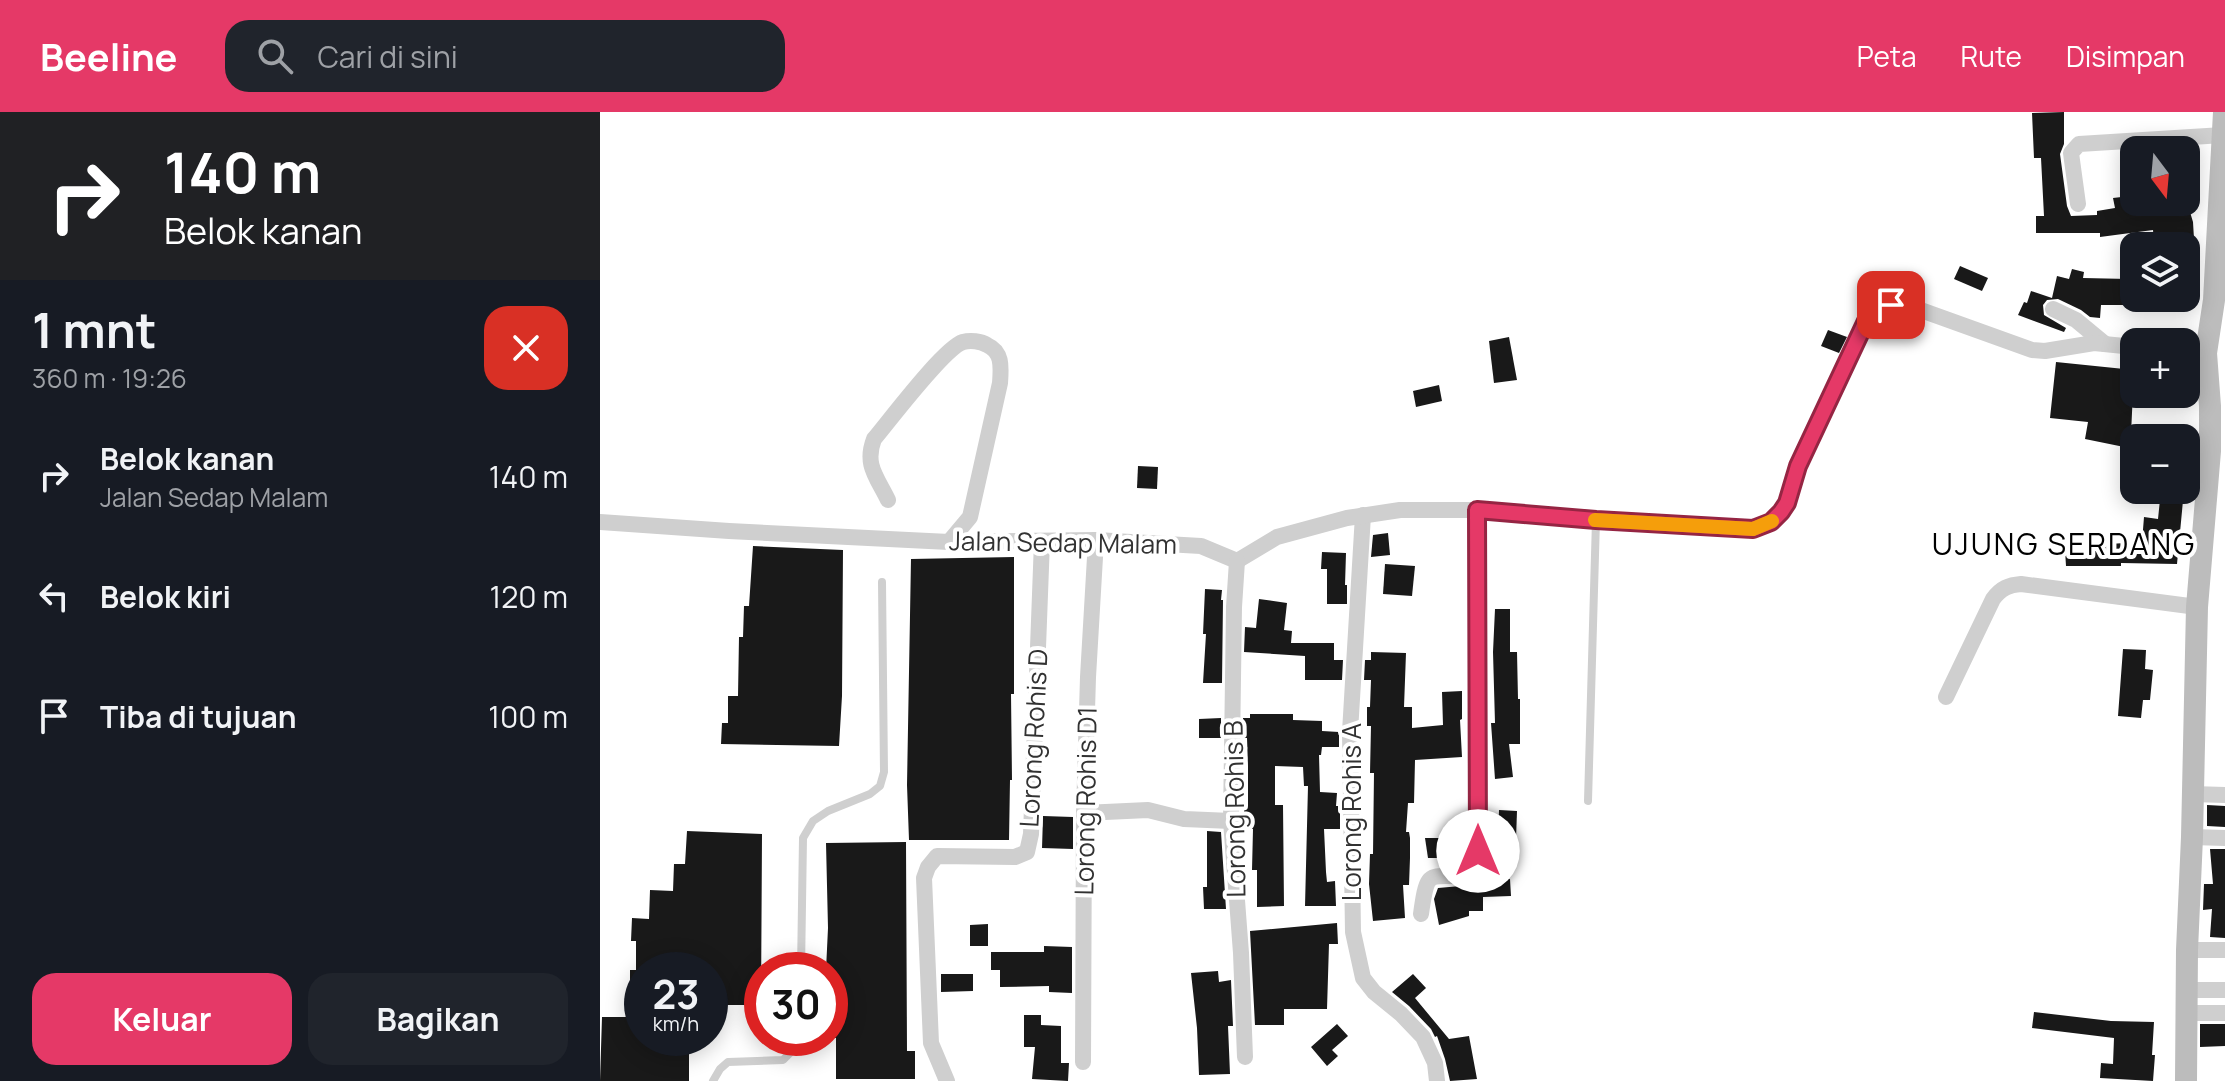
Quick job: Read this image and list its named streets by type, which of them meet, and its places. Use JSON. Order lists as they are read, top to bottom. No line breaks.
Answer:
{"streets":{"street":["Jalan Sedap Malam","Lorong Rohis D","Lorong Rohis D1","Lorong Rohis B","Lorong Rohis A"]},"crossings":[["Jalan Sedap Malam","Lorong Rohis D"],["Jalan Sedap Malam","Lorong Rohis D1"],["Jalan Sedap Malam","Lorong Rohis B"]],"districts":["UJUNG SERDANG"],"north":"bottom","page":{"header":"Beeline","search":"Cari di sini","nav":["Peta","Rute","Disimpan"],"turn":["140 m","Belok kanan"],"map_buttons":["+","−"],"heading":["1 mnt","360 m · 19:26"],"list":[{"name":"Belok kanan","note":"Jalan Sedap Malam","value":"140 m"},{"name":"Belok kiri","value":"120 m"},{"name":"Tiba di tujuan","value":"100 m"}],"speed":"23 km/h","limit":"30","buttons":["Keluar","Bagikan"]}}
